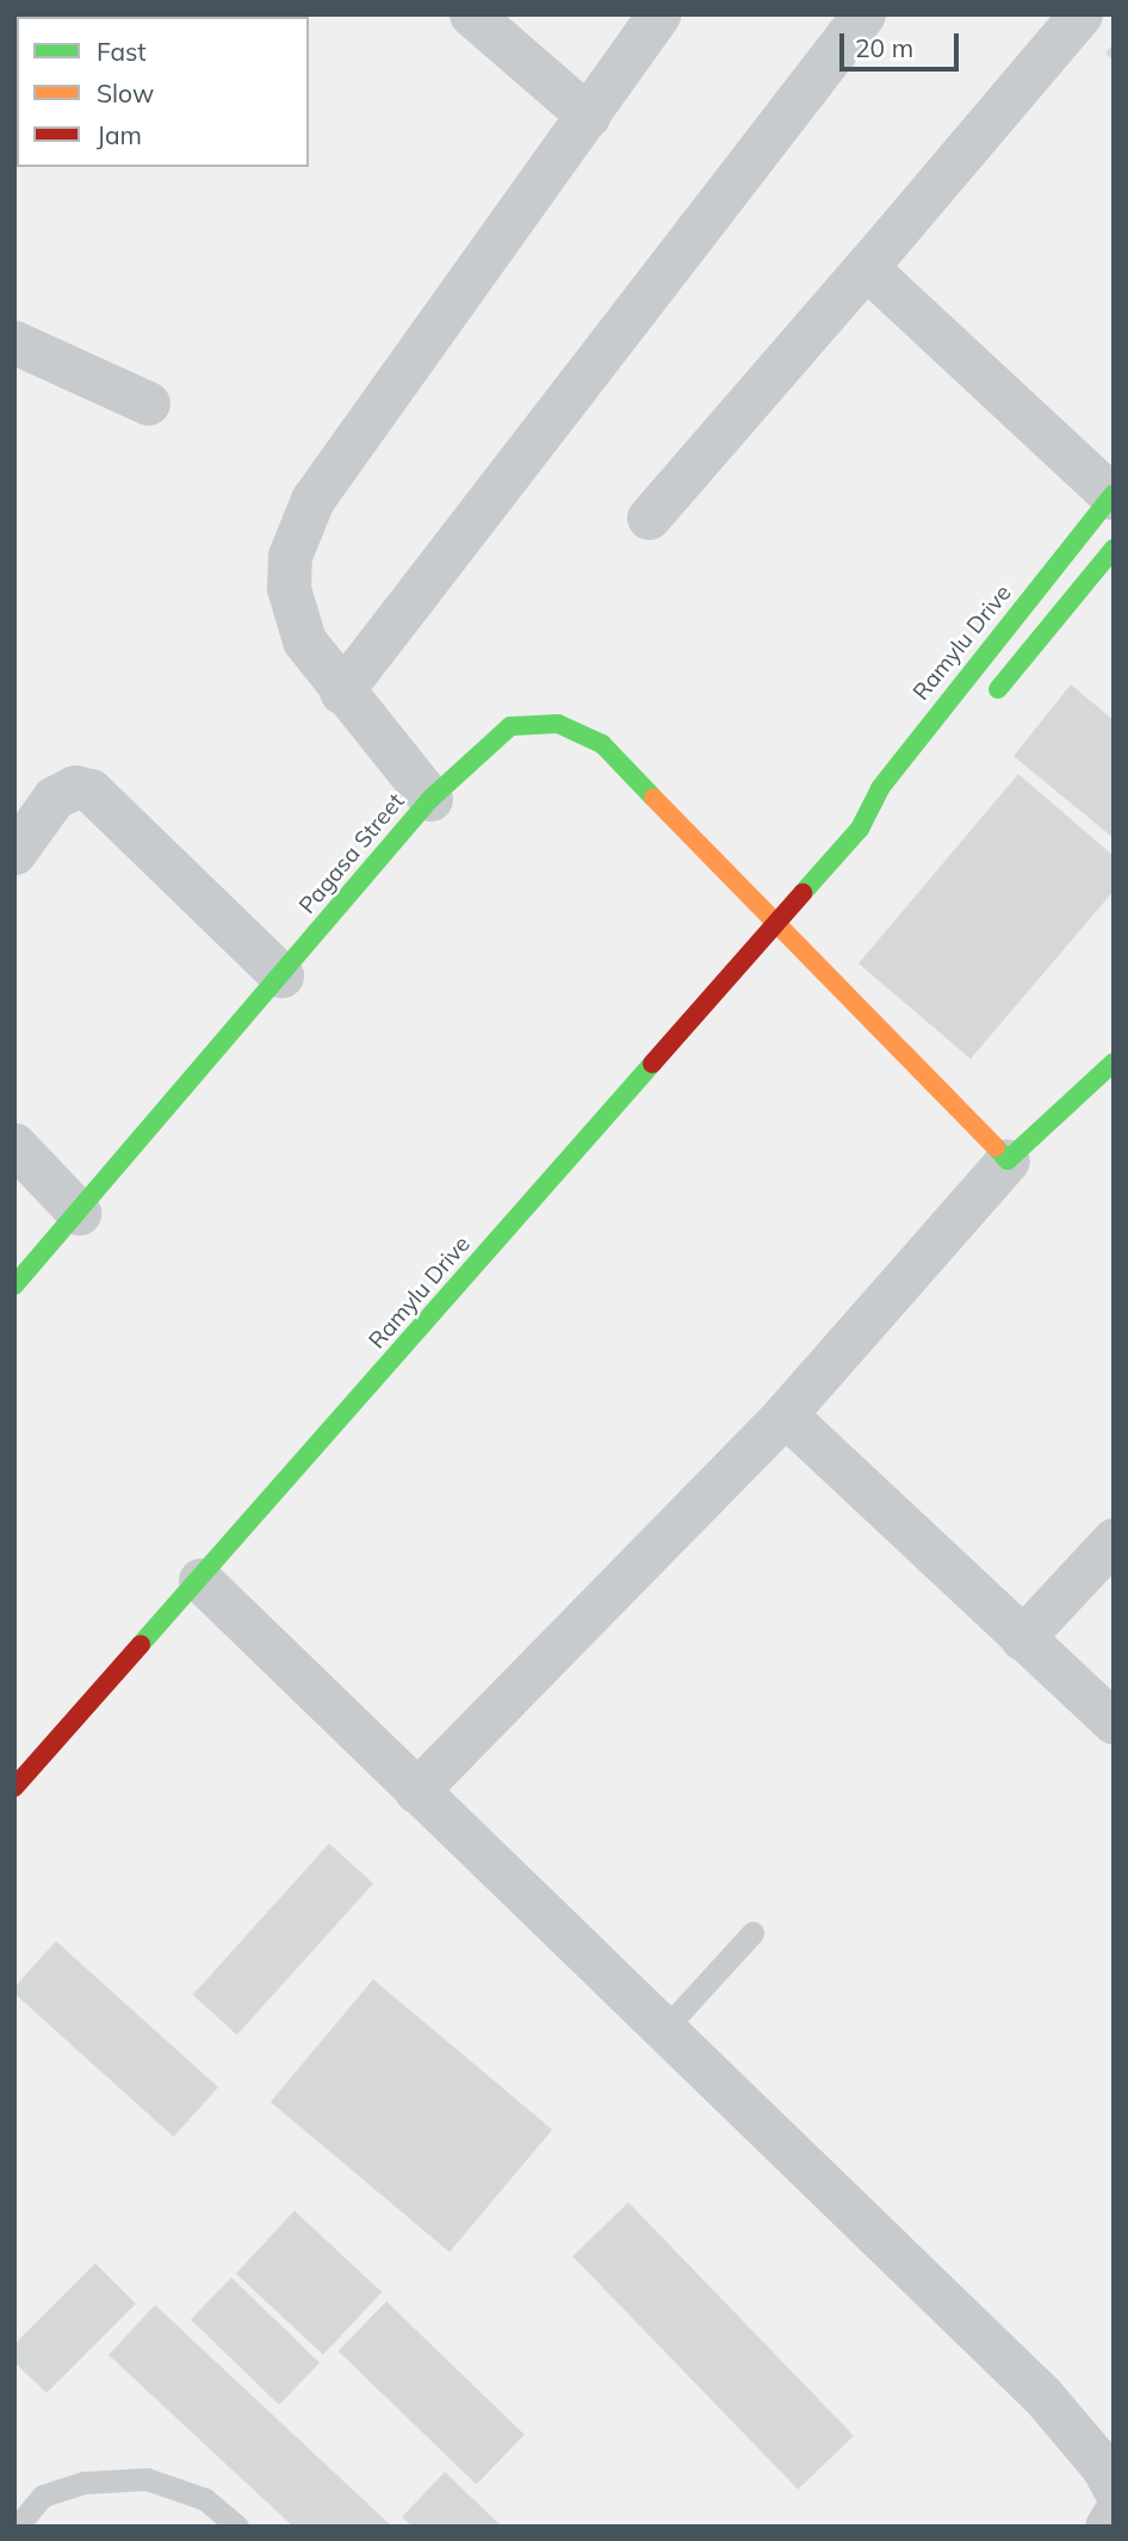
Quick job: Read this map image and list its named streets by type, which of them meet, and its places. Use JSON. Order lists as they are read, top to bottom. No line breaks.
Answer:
{"streets":{"street":["Ramylu Drive","Pagasa Street"]},"crossings":[["Ramylu Drive","Pagasa Street"]],"legend":["Fast","Slow","Jam"],"scale_bar":"20 m"}
